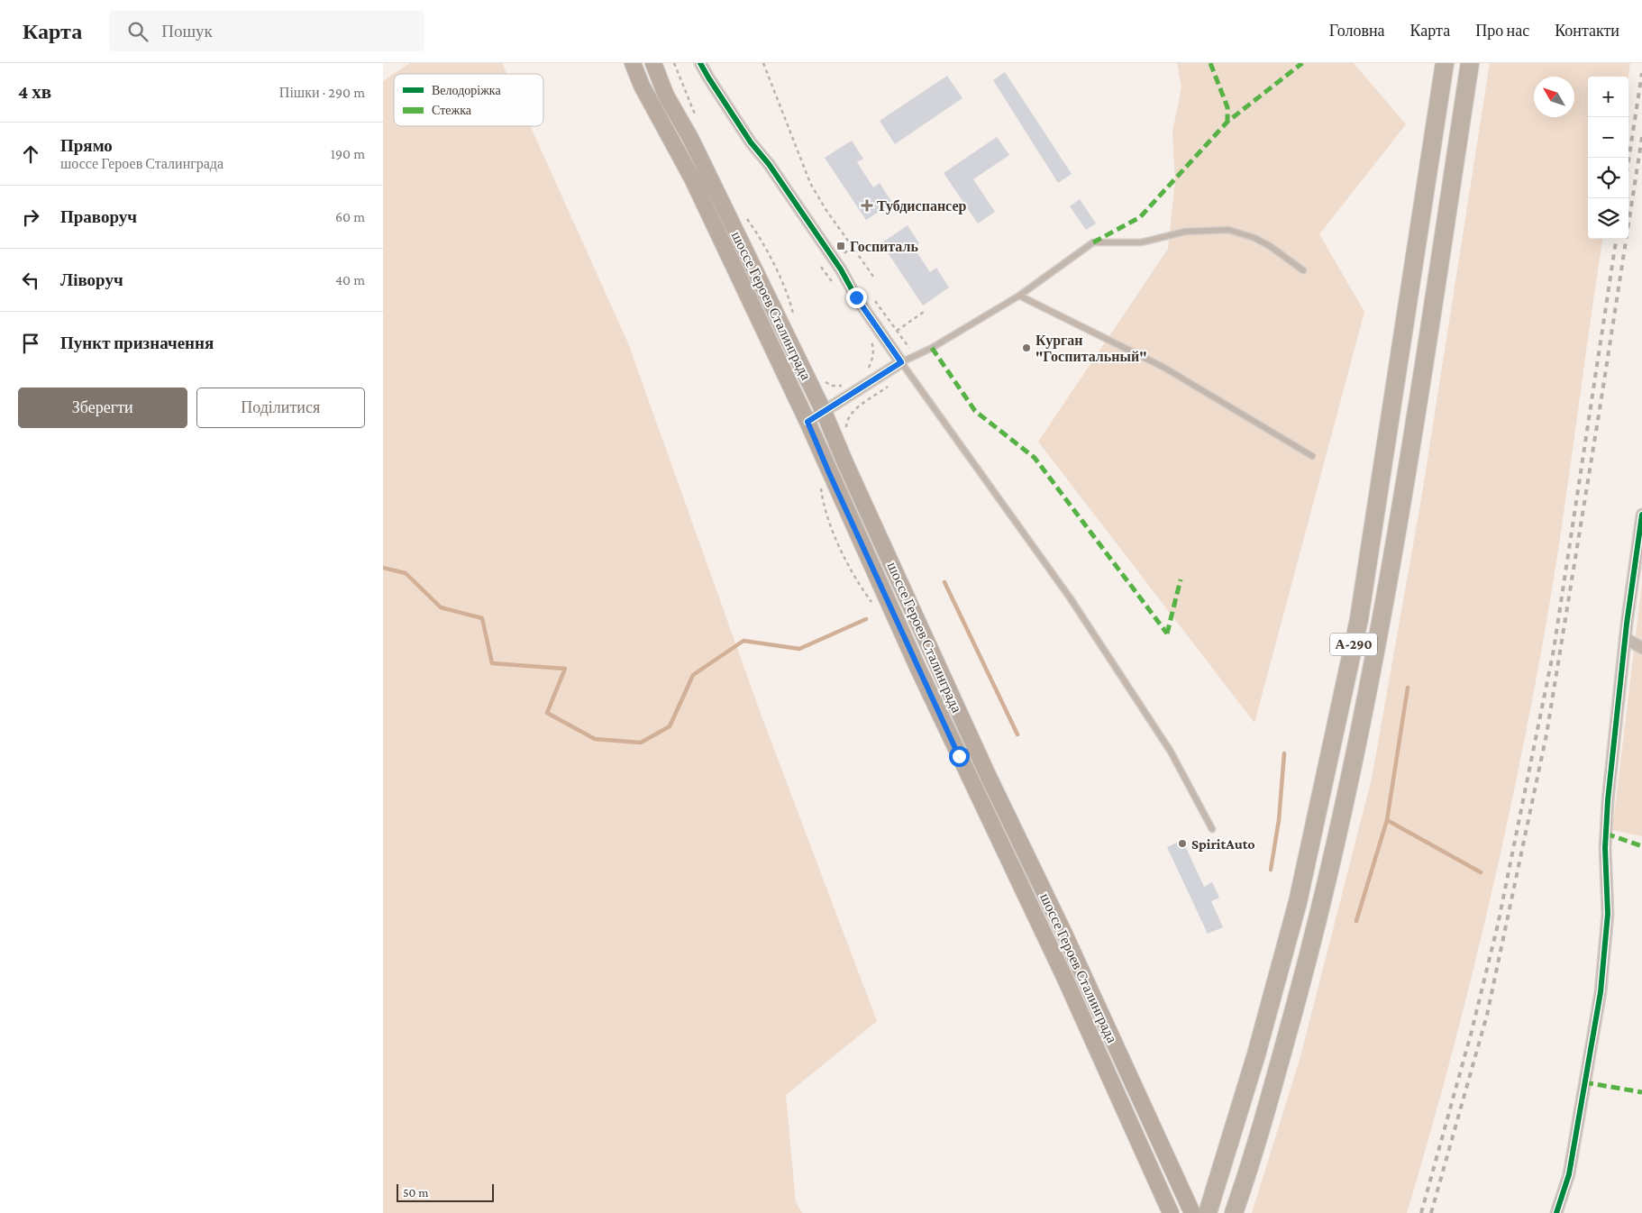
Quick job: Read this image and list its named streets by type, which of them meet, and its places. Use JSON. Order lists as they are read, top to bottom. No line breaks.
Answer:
{"streets":{"highway":["А-290"],"main road":["шоссе Героев Сталинграда"]},"places":{"health":["Тубдиспансер"],"transit":["Госпиталь"],"other":["Курган \"Госпитальный\"","SpiritAuto"]},"legend":["Велодоріжка","Стежка"],"scale_bar":"50 m","north":"top left","page":{"header":"Карта","search":"Пошук","nav":["Головна","Карта","Про нас","Контакти"],"heading":["4 хв","Пішки · 290 m"],"map_buttons":["+","−"],"list":[["Прямо","шоссе Героев Сталинграда","190 m"],["Праворуч","60 m"],["Ліворуч","40 m"],"Пункт призначення"],"buttons":["Зберегти","Поділитися"],"scale":"50 m"}}
